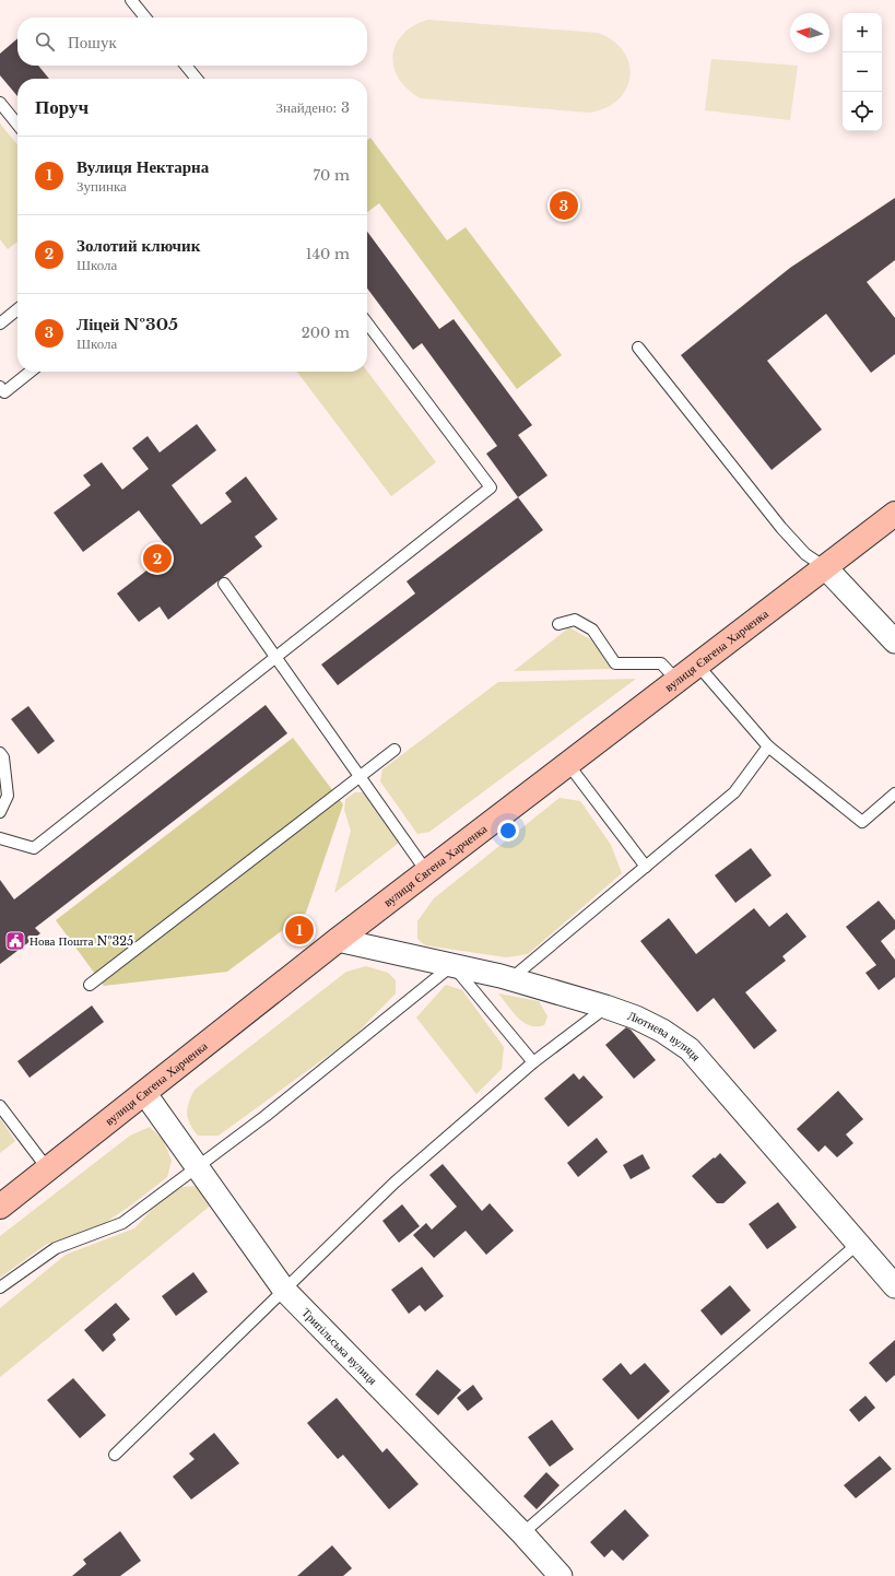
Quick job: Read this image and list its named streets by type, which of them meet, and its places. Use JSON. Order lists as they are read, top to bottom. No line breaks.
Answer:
{"streets":{"main road":["вулиця Євгена Харченка"],"street":["Лютнева вулиця","Трипільська вулиця"]},"crossings":[["вулиця Євгена Харченка","Лютнева вулиця"],["вулиця Євгена Харченка","Трипільська вулиця"]],"places":{"public building":["Нова Пошта №325"]},"north":"left","page":{"map_buttons":["+","−"],"search":"Пошук","heading":["Поруч","Знайдено: 3"],"list":[{"mark":"1","name":"Вулиця Нектарна","note":"Зупинка","value":"70 m"},{"mark":"2","name":"Золотий ключик","note":"Школа","value":"140 m"},{"mark":"3","name":"Ліцей №305","note":"Школа","value":"200 m"}],"pins":["3","2","1"]}}
